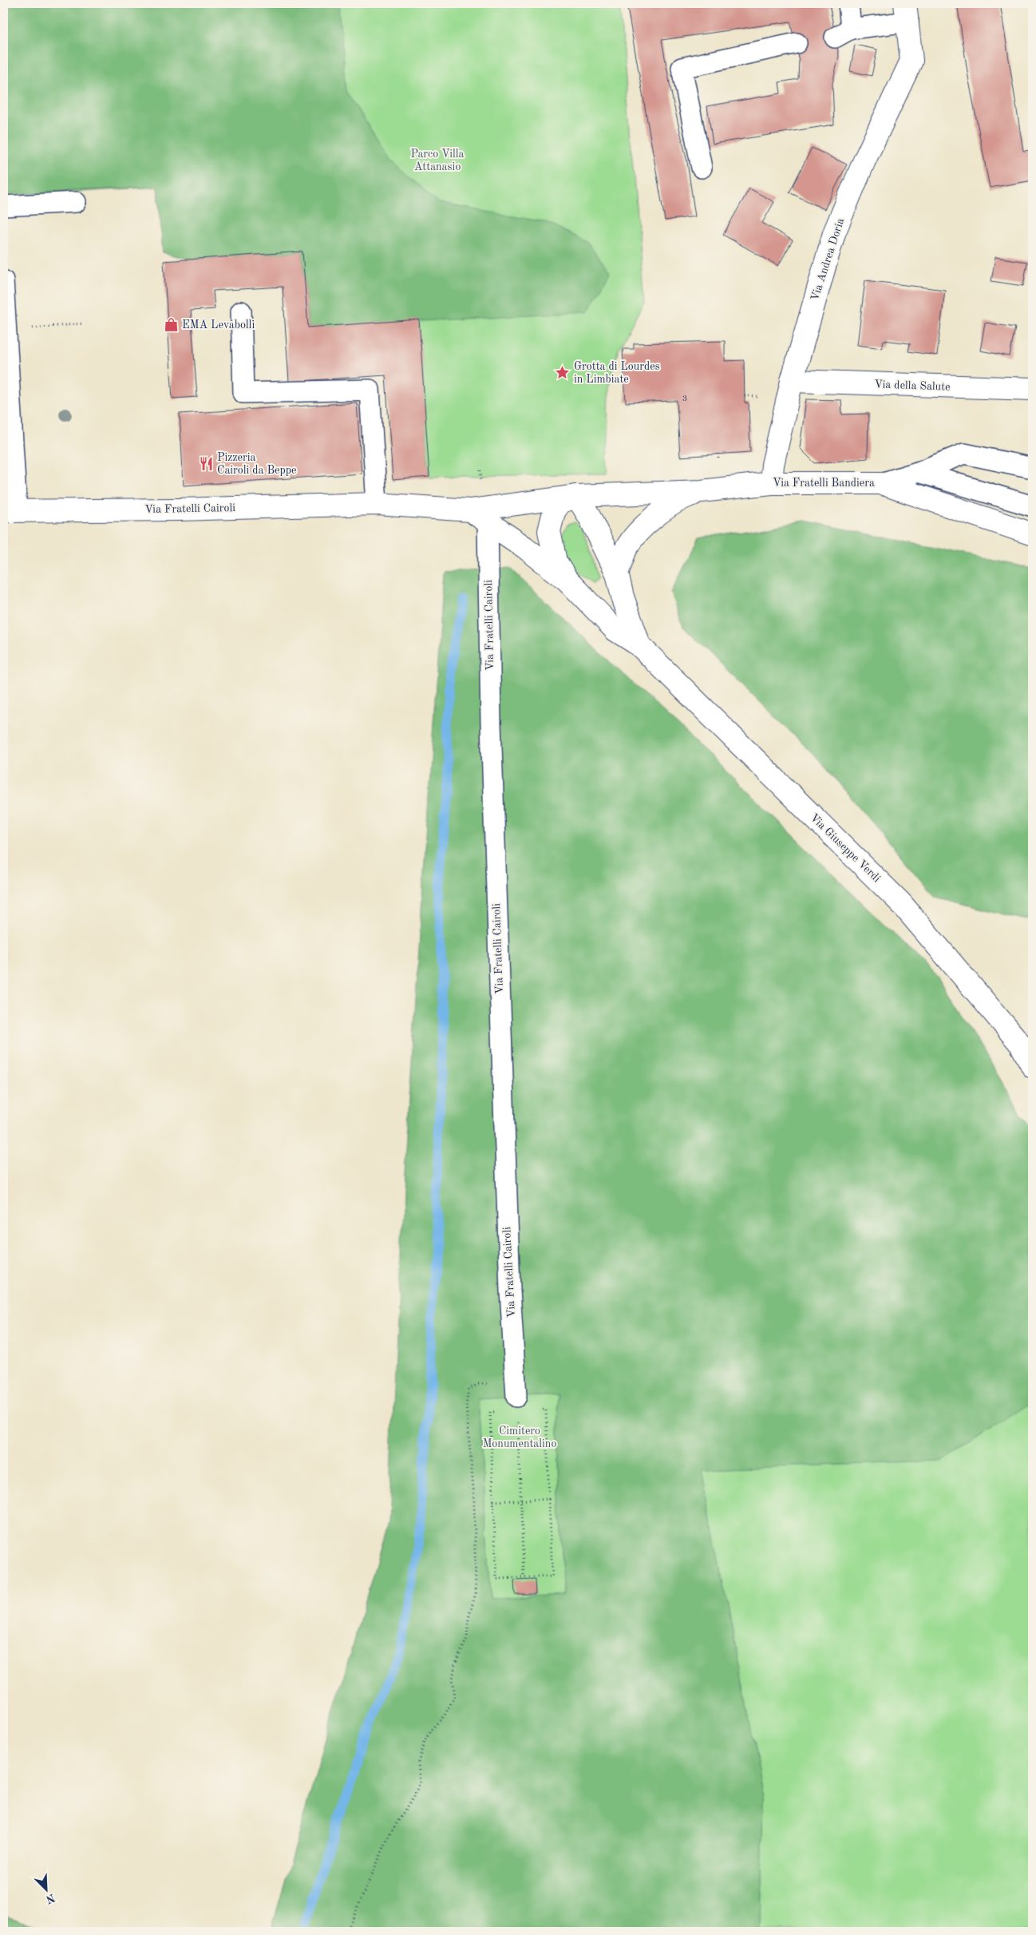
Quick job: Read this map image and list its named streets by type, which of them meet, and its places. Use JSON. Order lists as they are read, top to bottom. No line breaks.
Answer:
{"streets":{"street":["Via Andrea Doria","Via della Salute","Via Fratelli Bandiera","Via Fratelli Cairoli","Via Giuseppe Verdi"]},"crossings":[["Via Andrea Doria","Via della Salute"],["Via Andrea Doria","Via Fratelli Bandiera"],["Via Fratelli Bandiera","Via Fratelli Cairoli"],["Via Fratelli Cairoli","Via Giuseppe Verdi"]],"parks":["Parco Villa Attanasio","Cimitero Monumentalino"],"places":{"shop":["EMA Levabolli"],"place":["Grotta di Lourdes in Limbiate"],"restaurant":["Pizzeria Cairoli da Beppe"]},"house_numbers":["3"],"north":"bottom right"}
